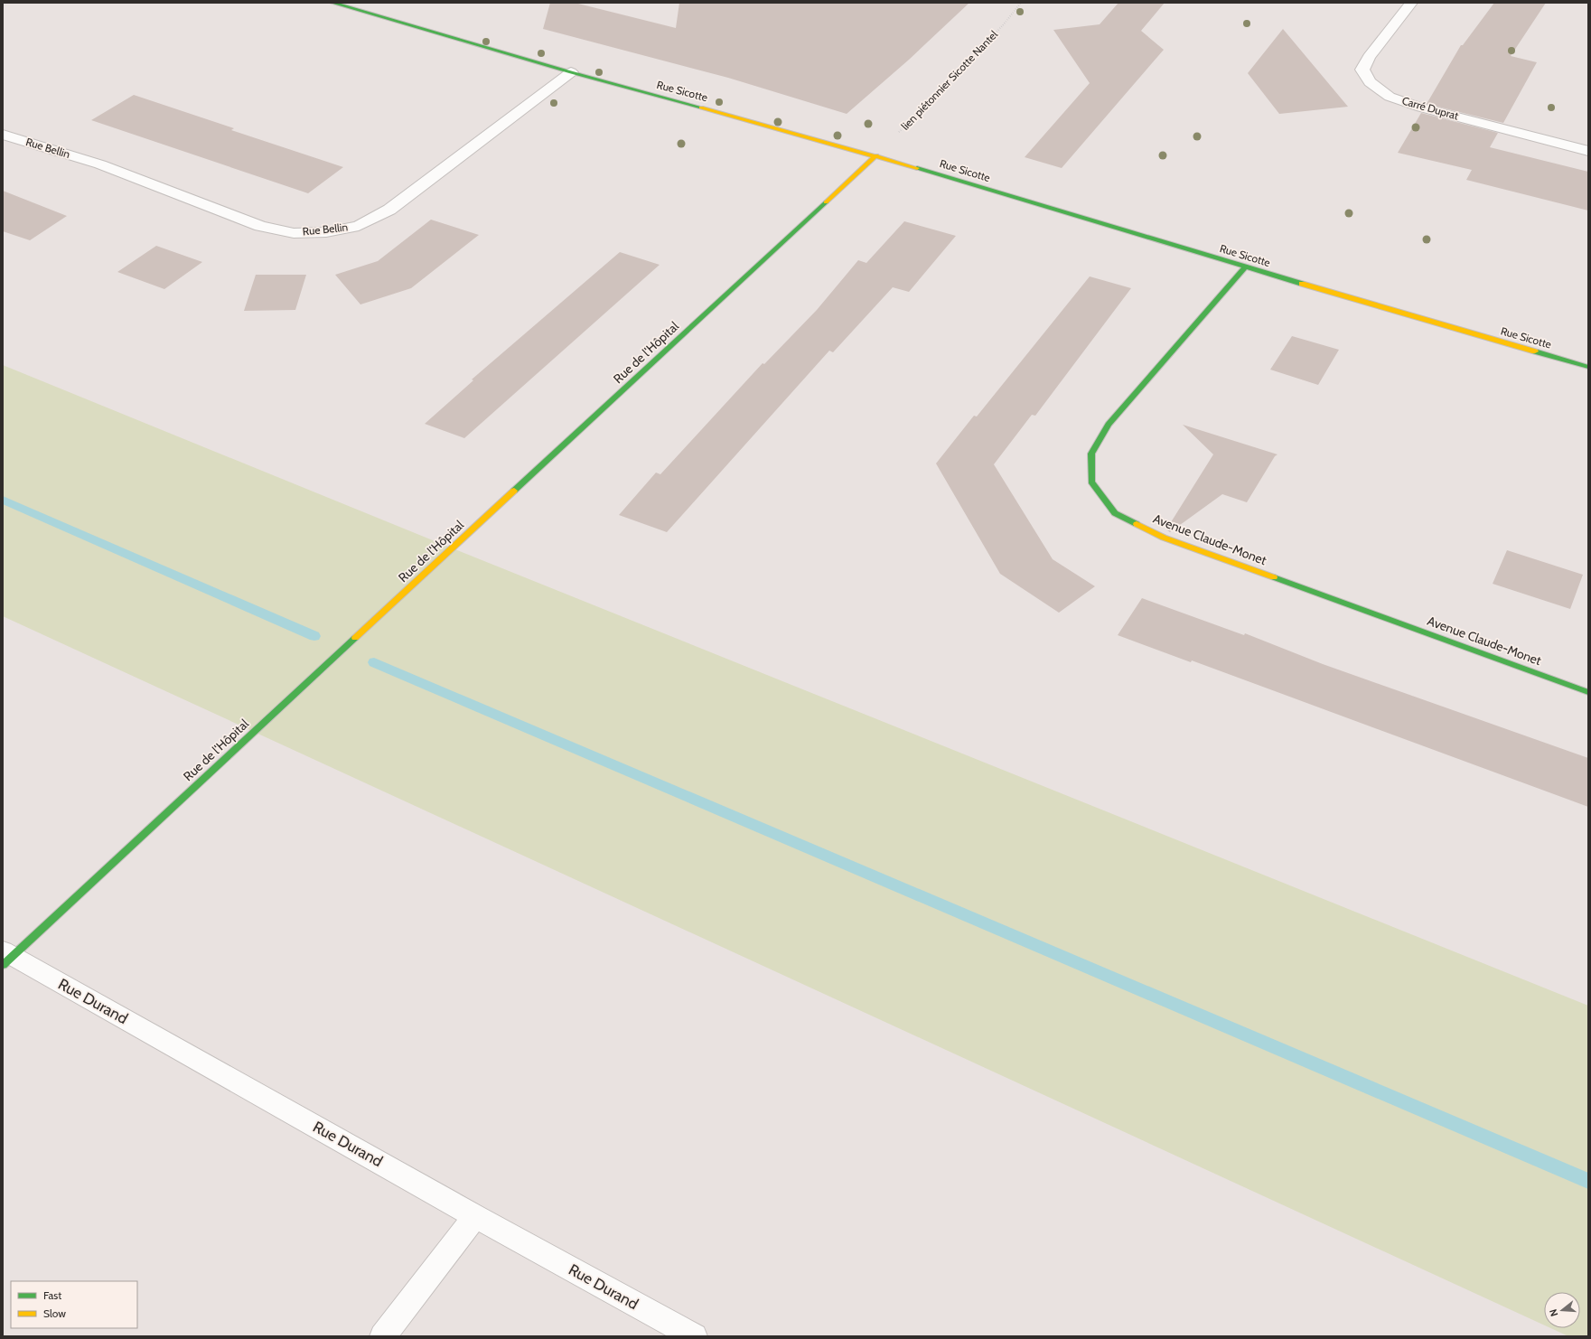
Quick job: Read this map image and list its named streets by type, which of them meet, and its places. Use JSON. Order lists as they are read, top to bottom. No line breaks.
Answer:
{"streets":{"street":["Rue Sicotte","Carré Duprat","Rue Bellin","Rue de l'Hôpital","Avenue Claude-Monet","Rue Durand"],"path":["lien piétonnier Sicotte Nantel"]},"crossings":[["lien piétonnier Sicotte Nantel","Rue Sicotte"],["lien piétonnier Sicotte Nantel","Rue de l'Hôpital"],["Rue Sicotte","Rue Bellin"],["Rue Sicotte","Rue de l'Hôpital"],["Rue Sicotte","Avenue Claude-Monet"],["Rue de l'Hôpital","Rue Durand"]],"legend":["Fast","Slow"],"north":"left"}
